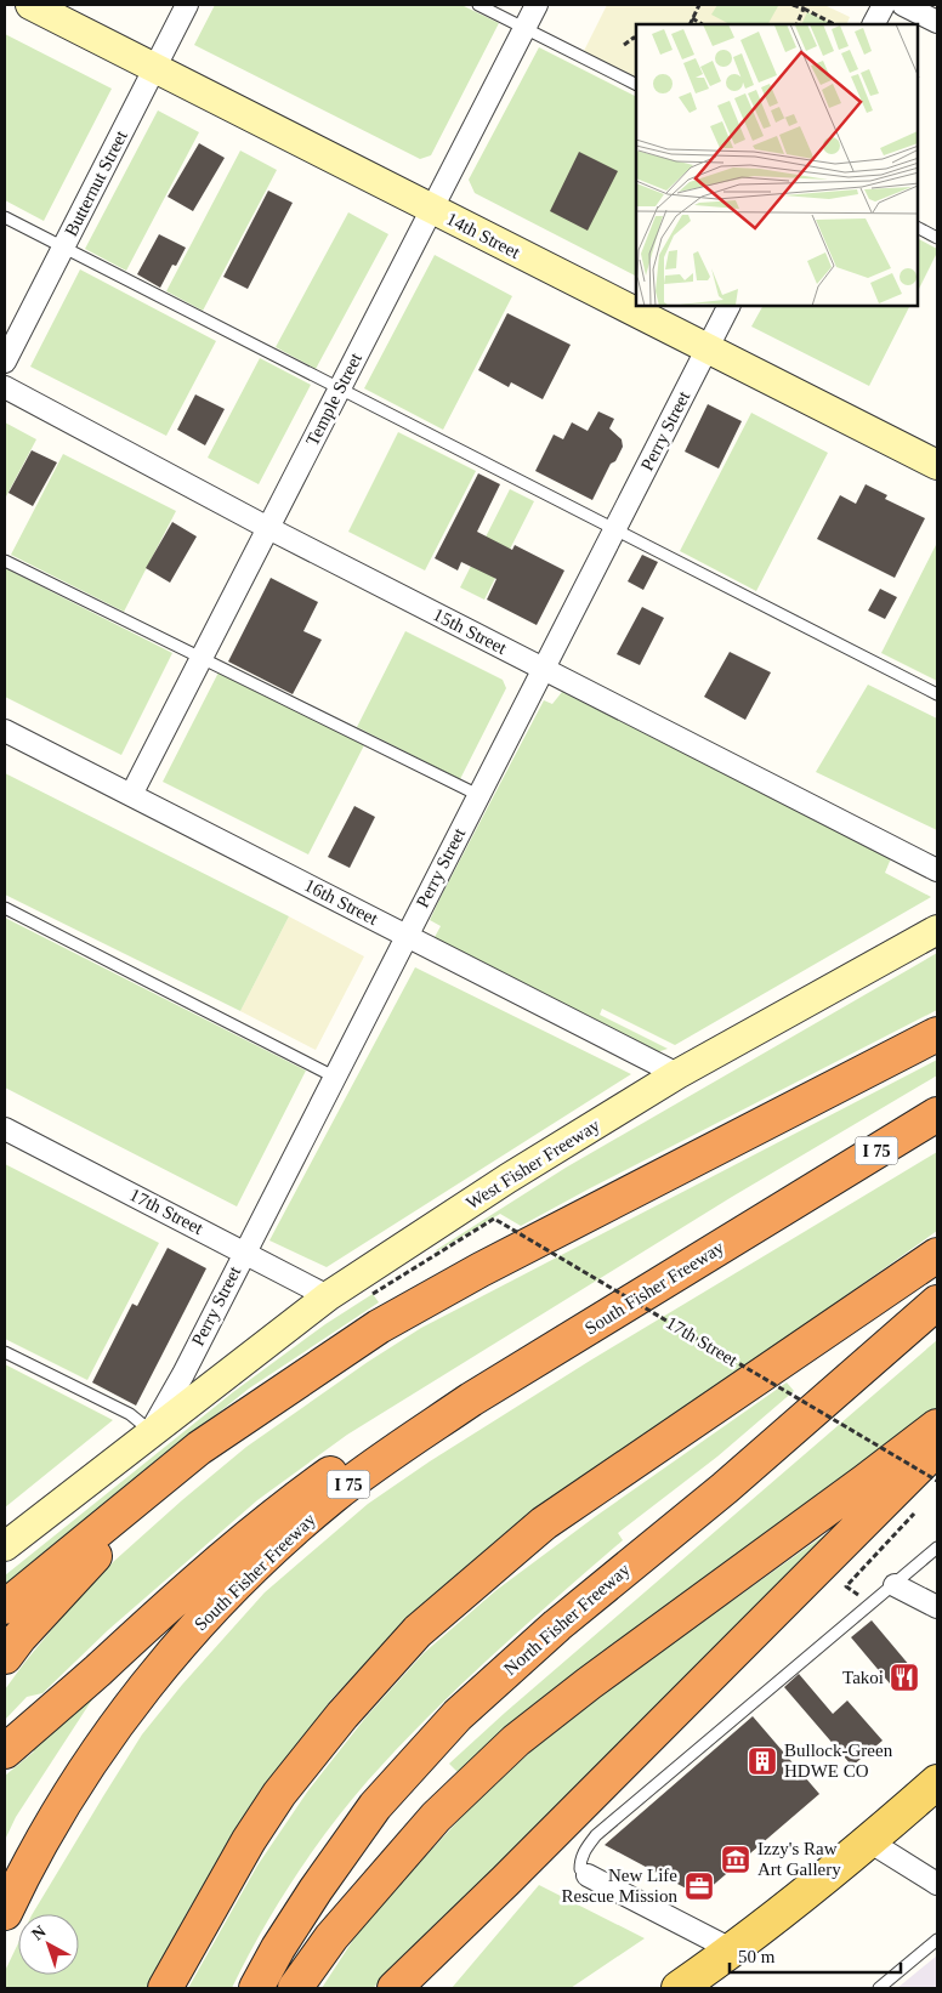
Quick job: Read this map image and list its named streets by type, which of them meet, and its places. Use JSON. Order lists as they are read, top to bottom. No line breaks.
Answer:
{"streets":{"highway":["I 75","South Fisher Freeway","North Fisher Freeway"],"street":["Butternut Street","14th Street","Temple Street","Perry Street","15th Street","16th Street","West Fisher Freeway","17th Street"]},"crossings":[["Butternut Street","14th Street"],["14th Street","Temple Street"],["14th Street","Perry Street"],["Temple Street","15th Street"],["Temple Street","16th Street"],["Perry Street","15th Street"],["Perry Street","16th Street"],["Perry Street","West Fisher Freeway"],["Perry Street","17th Street"],["16th Street","West Fisher Freeway"],["I 75","South Fisher Freeway"],["West Fisher Freeway","17th Street"]],"places":{"restaurant":["Takoi"],"building":["Bullock-Green HDWE CO"],"museum":["Izzy's Raw Art Gallery"],"office":["New Life Rescue Mission"]},"scale_bar":"50 m","north":"top left"}
